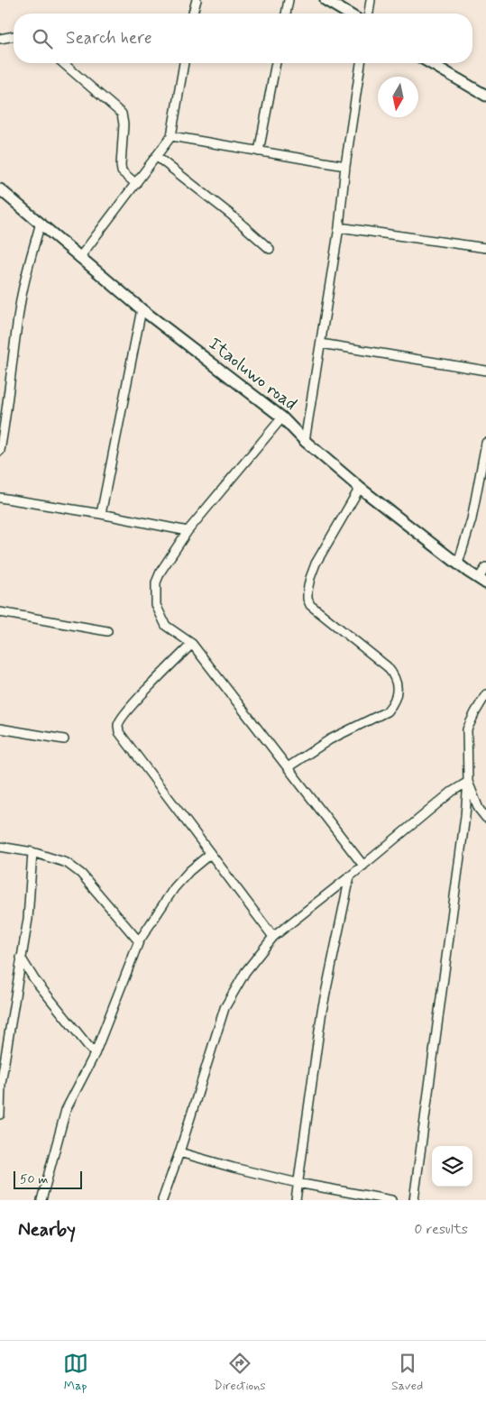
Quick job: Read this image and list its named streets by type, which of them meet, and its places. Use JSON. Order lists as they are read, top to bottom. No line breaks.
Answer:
{"streets":{"street":["Itaoluwo road"]},"scale_bar":"50 m","north":"bottom","page":{"search":"Search here","scale":"50 m","heading":["Nearby","0 results"],"nav":["Map","Directions","Saved"]}}
